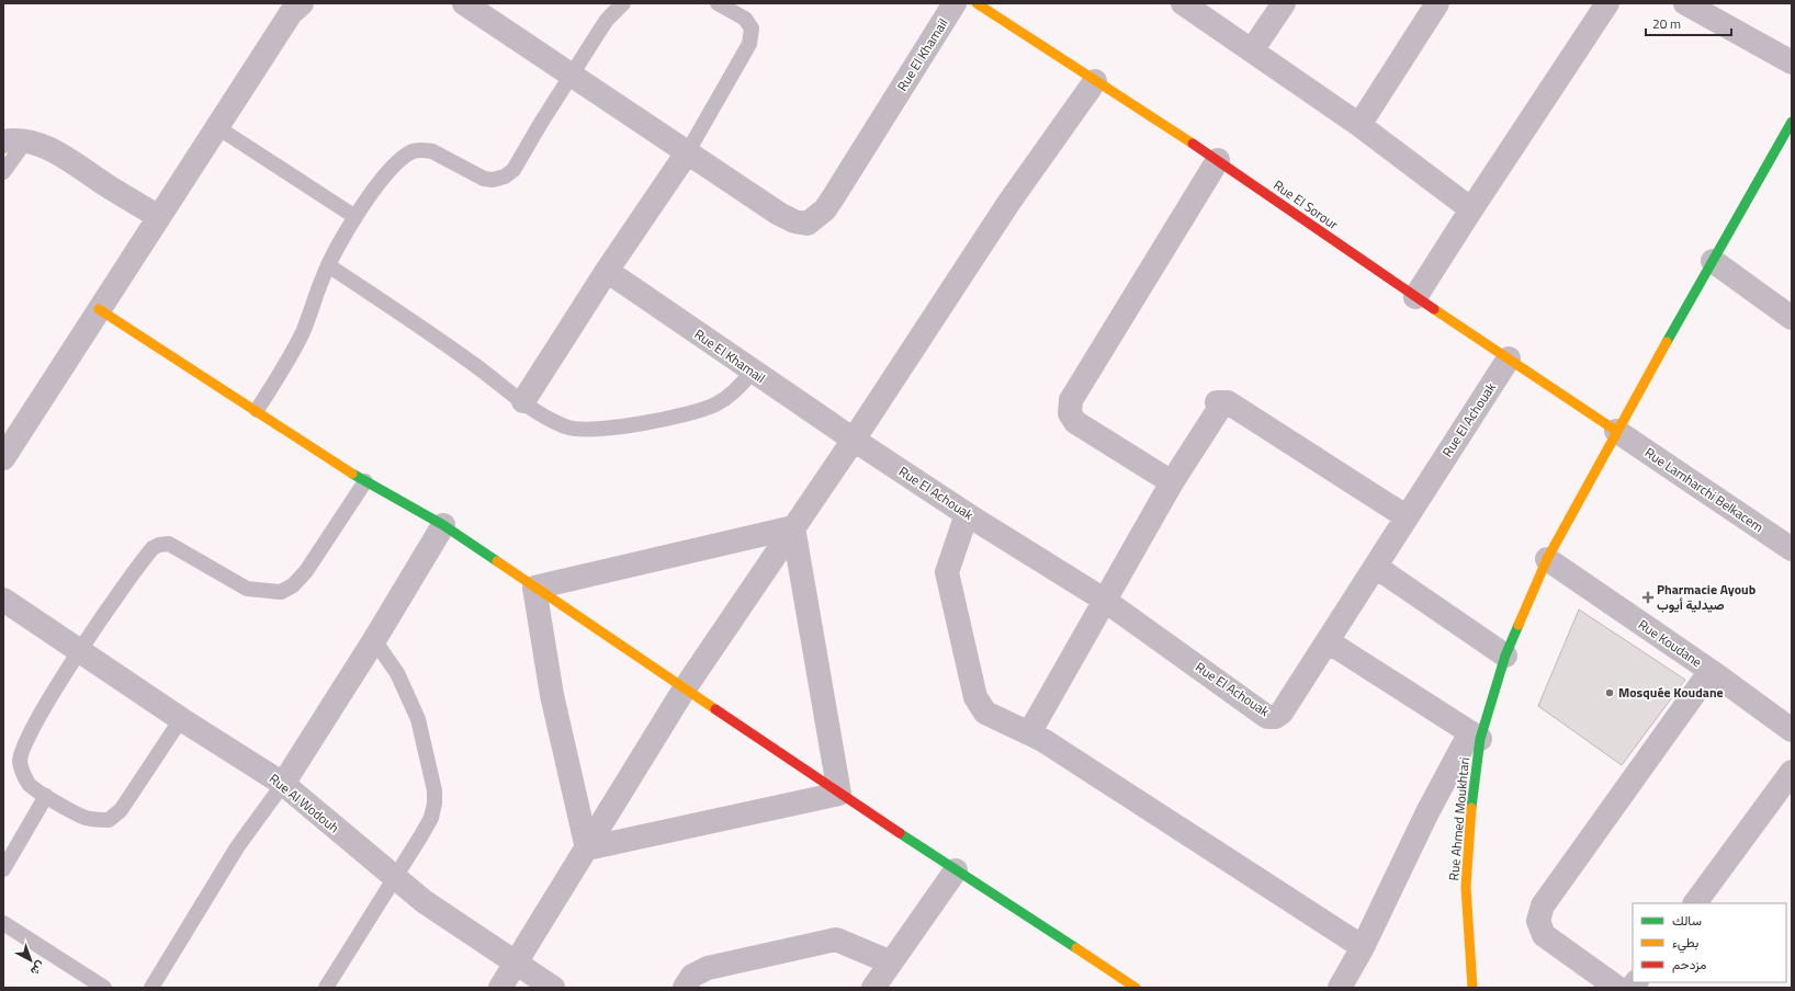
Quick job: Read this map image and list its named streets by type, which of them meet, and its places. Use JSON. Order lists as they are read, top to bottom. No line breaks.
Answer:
{"streets":{"street":["Rue El Khamail","Rue El Sorour","Rue El Achouak","Rue Lamharchi Belkacem","Rue Koudane","Rue Al Wodouh","Rue Ahmed Moukhtari"]},"crossings":[["Rue El Khamail","Rue El Achouak"],["Rue El Sorour","Rue El Achouak"],["Rue El Sorour","Rue Lamharchi Belkacem"],["Rue El Sorour","Rue Ahmed Moukhtari"],["Rue Lamharchi Belkacem","Rue Ahmed Moukhtari"],["Rue Koudane","Rue Ahmed Moukhtari"]],"places":{"health":["Pharmacie Ayoub صيدلية أيوب"],"other":["Mosquée Koudane"]},"legend":["سالك","بطيء","مزدحم"],"scale_bar":"20 m","north":"bottom right"}
